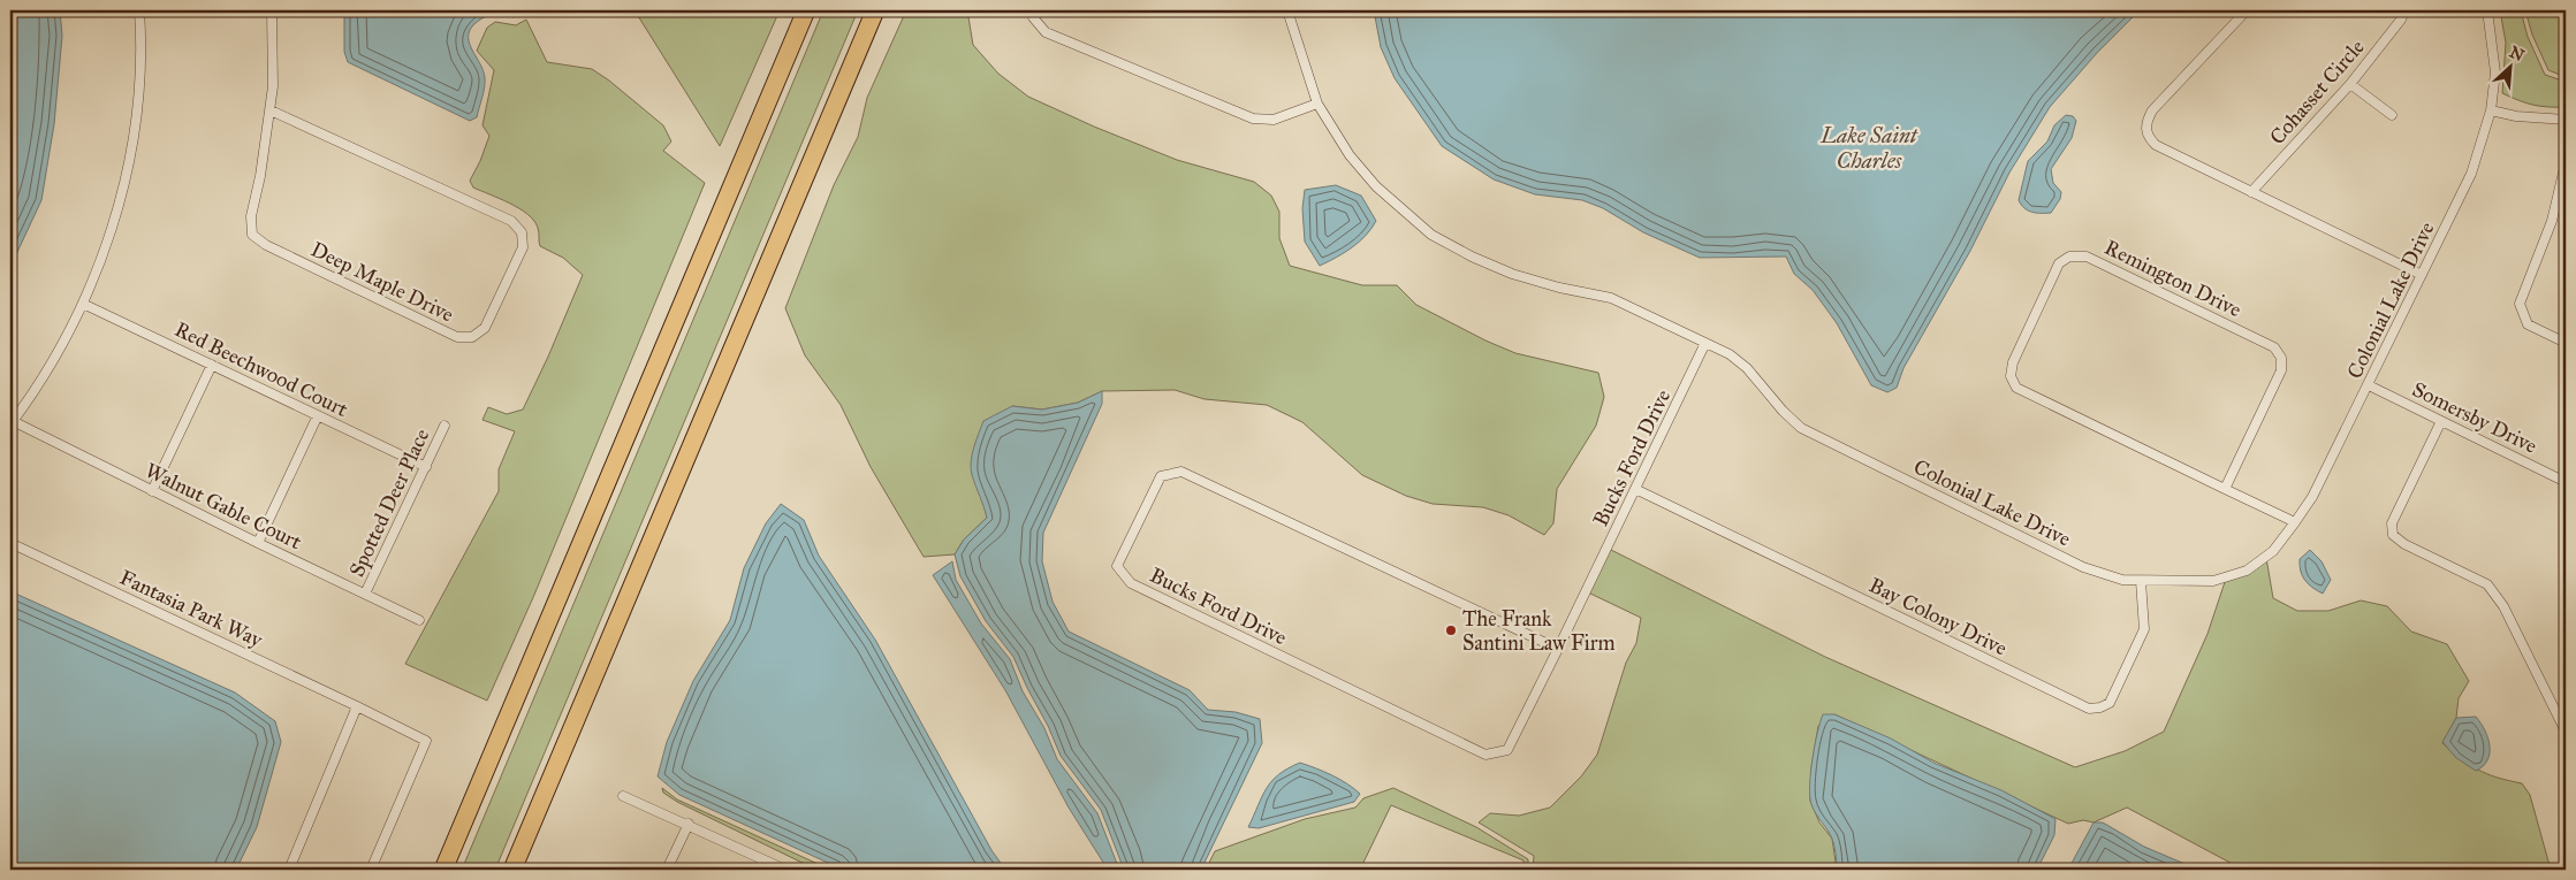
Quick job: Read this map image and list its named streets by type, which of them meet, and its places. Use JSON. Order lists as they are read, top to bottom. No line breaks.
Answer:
{"streets":{"street":["Cohasset Circle","Remington Drive","Deep Maple Drive","Colonial Lake Drive","Red Beechwood Court","Somersby Drive","Bucks Ford Drive","Spotted Deer Place","Walnut Gable Court","Fantasia Park Way","Bay Colony Drive"]},"crossings":[["Remington Drive","Colonial Lake Drive"],["Colonial Lake Drive","Somersby Drive"],["Colonial Lake Drive","Bucks Ford Drive"],["Colonial Lake Drive","Bay Colony Drive"],["Red Beechwood Court","Spotted Deer Place"],["Bucks Ford Drive","Bay Colony Drive"],["Spotted Deer Place","Walnut Gable Court"]],"water":["Lake Saint Charles"],"places":["The Frank Santini Law Firm"],"north":"top right"}
